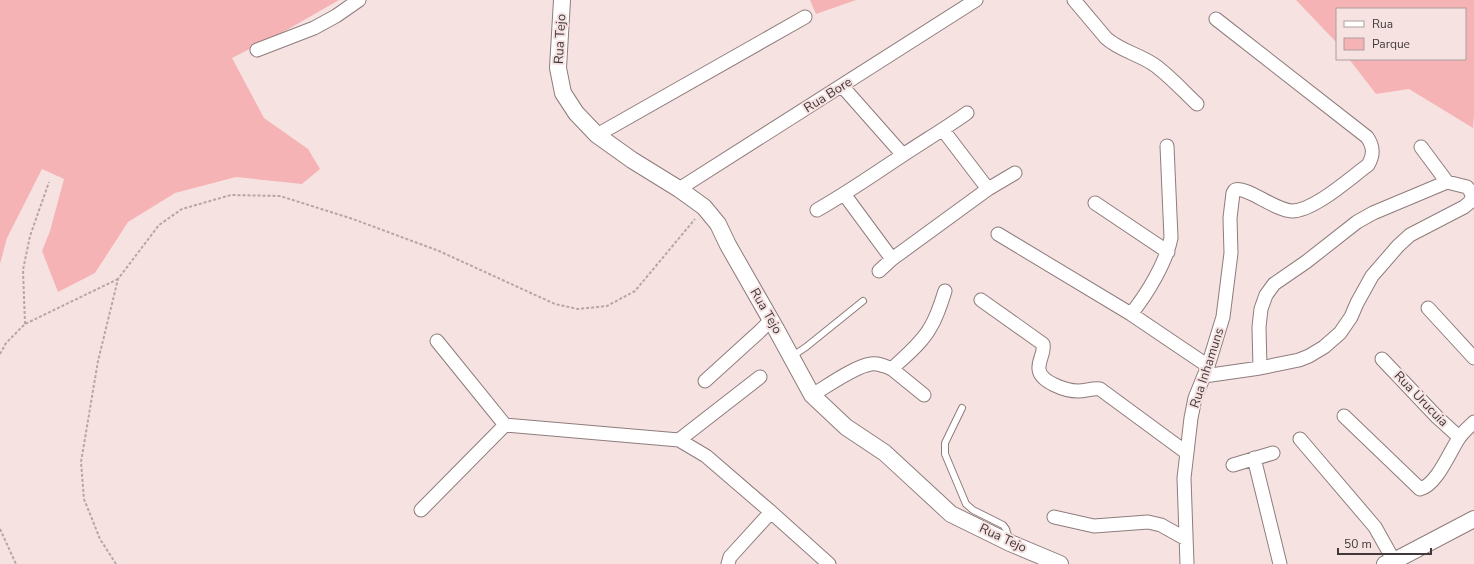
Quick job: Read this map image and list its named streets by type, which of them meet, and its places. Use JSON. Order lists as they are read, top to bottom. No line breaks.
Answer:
{"streets":{"street":["Rua Tejo","Rua Bore","Rua Inhamuns","Rua Urucuia"]},"crossings":[["Rua Tejo","Rua Bore"]],"legend":["Rua","Parque"],"scale_bar":"50 m"}
